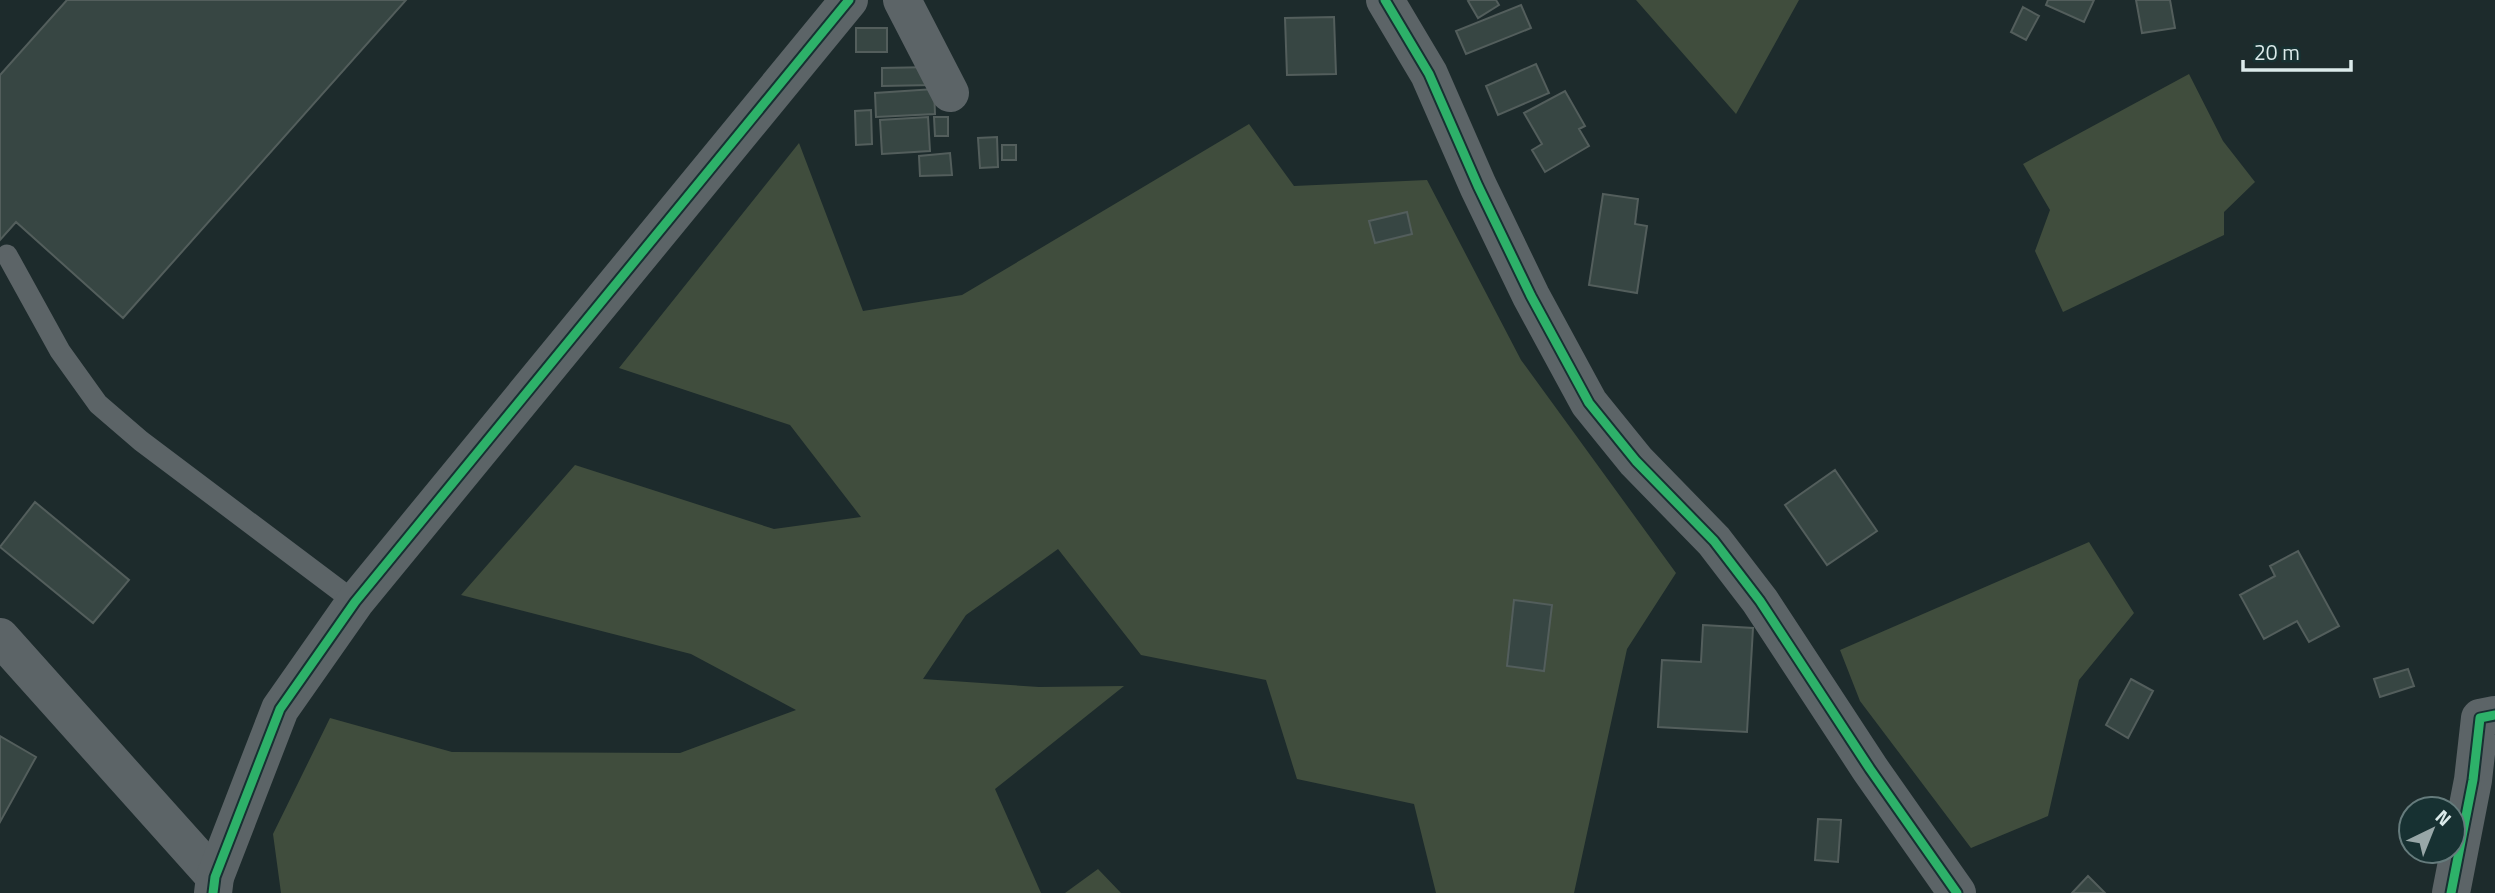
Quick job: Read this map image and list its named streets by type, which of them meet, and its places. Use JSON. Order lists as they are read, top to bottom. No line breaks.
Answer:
{"scale_bar":"20 m","north":"top right"}
